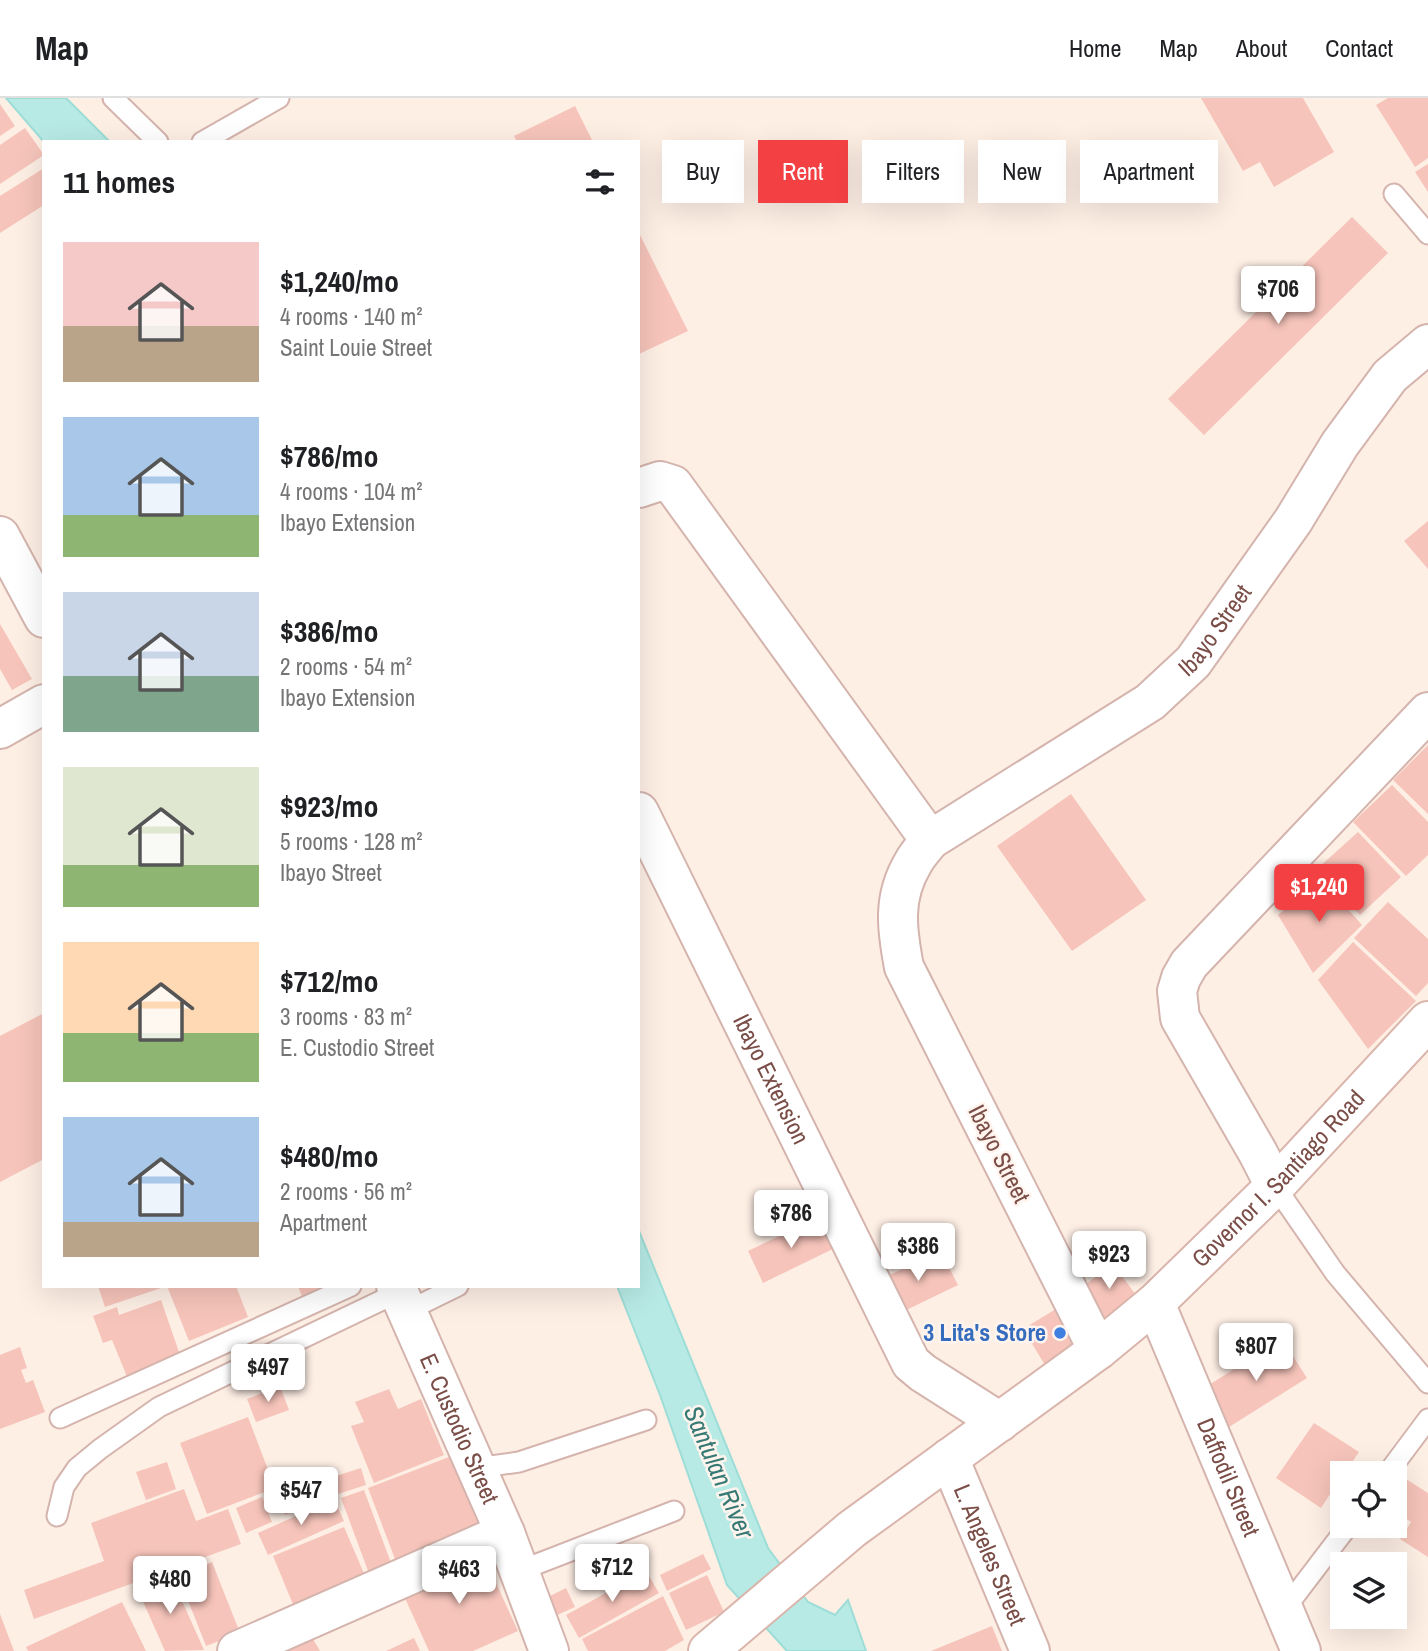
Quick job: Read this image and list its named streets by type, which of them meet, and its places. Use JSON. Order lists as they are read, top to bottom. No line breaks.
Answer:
{"streets":{"street":["Ibayo Street","Ibayo Extension","Governor I. Santiago Road","E. Custodio Street","Daffodil Street","L. Angeles Street"]},"crossings":[["Ibayo Street","Governor I. Santiago Road"],["Ibayo Extension","Governor I. Santiago Road"],["Governor I. Santiago Road","Daffodil Street"],["Governor I. Santiago Road","L. Angeles Street"]],"water":["Santulan River"],"places":["3 Lita's Store"],"page":{"header":"Map","nav":["Home","Map","About","Contact"],"chip":["Buy","Rent","Filters","New","Apartment"],"heading":"11 homes","list":[{"name":"$1,240/mo","note":"4 rooms · 140 m² · Saint Louie Street"},{"name":"$786/mo","note":"4 rooms · 104 m² · Ibayo Extension"},{"name":"$386/mo","note":"2 rooms · 54 m² · Ibayo Extension"},{"name":"$923/mo","note":"5 rooms · 128 m² · Ibayo Street"},{"name":"$712/mo","note":"3 rooms · 83 m² · E. Custodio Street"},{"name":"$480/mo","note":"2 rooms · 56 m² · Apartment"}],"price":["$706","$1,240","$786","$386","$923","$807","$497","$547","$712","$463","$480"]}}
